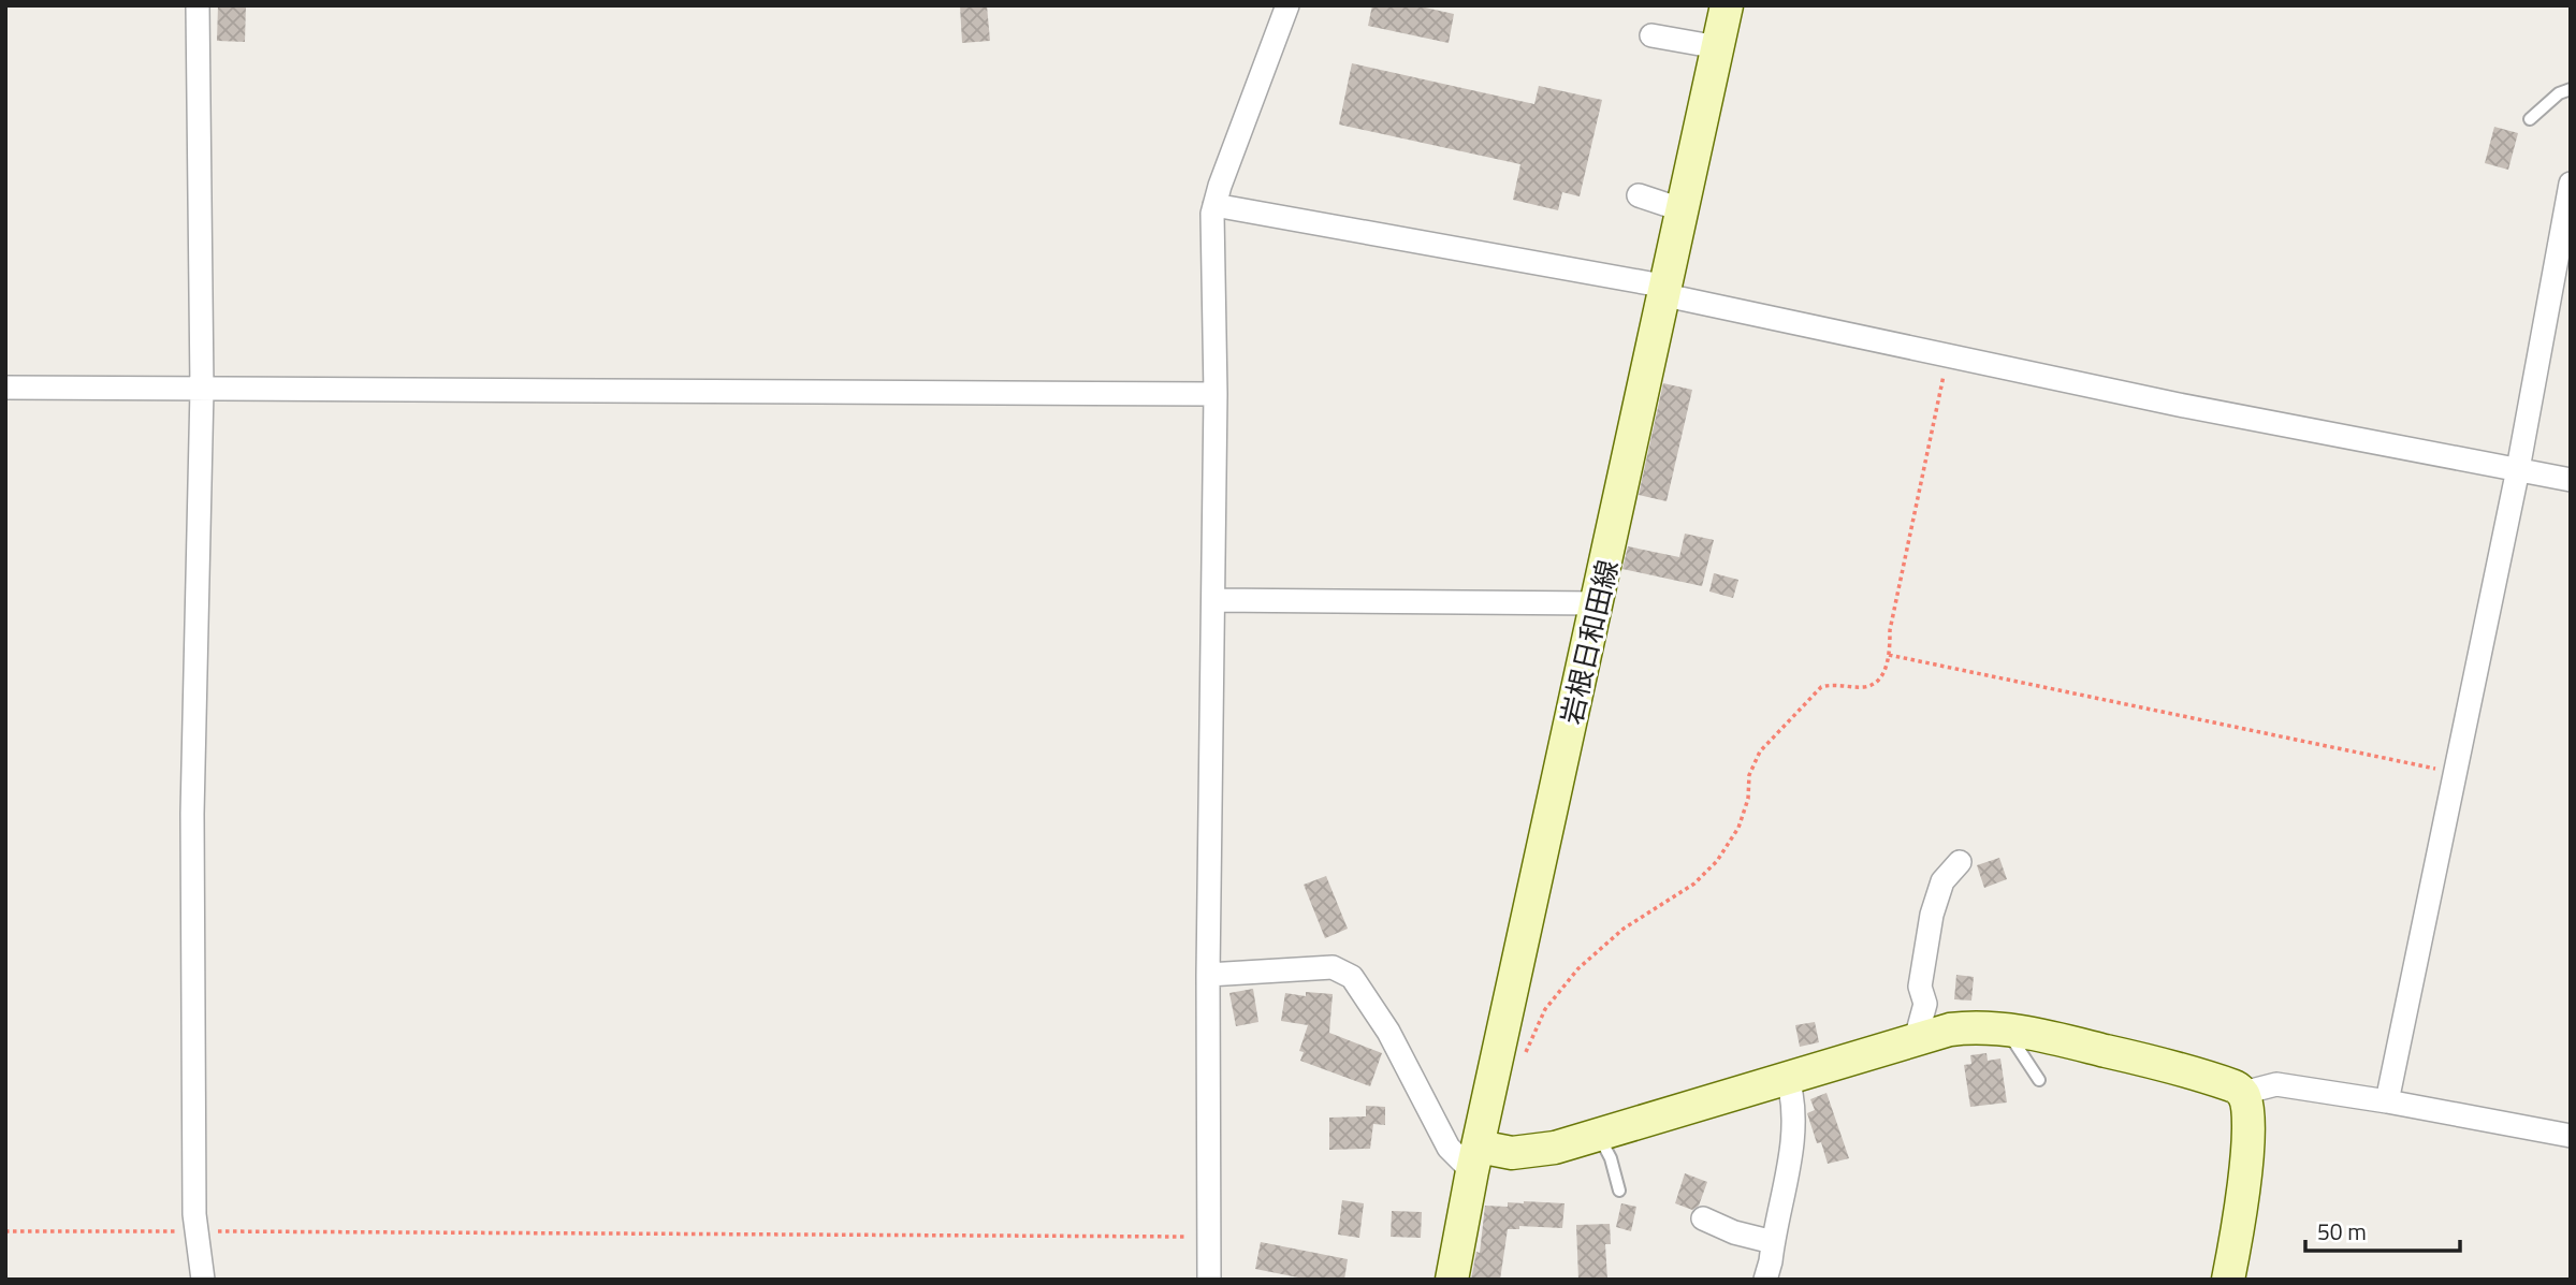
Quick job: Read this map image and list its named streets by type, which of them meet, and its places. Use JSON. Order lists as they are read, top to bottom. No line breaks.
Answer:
{"streets":{"main road":["岩根日和田線"]},"scale_bar":"50 m"}
